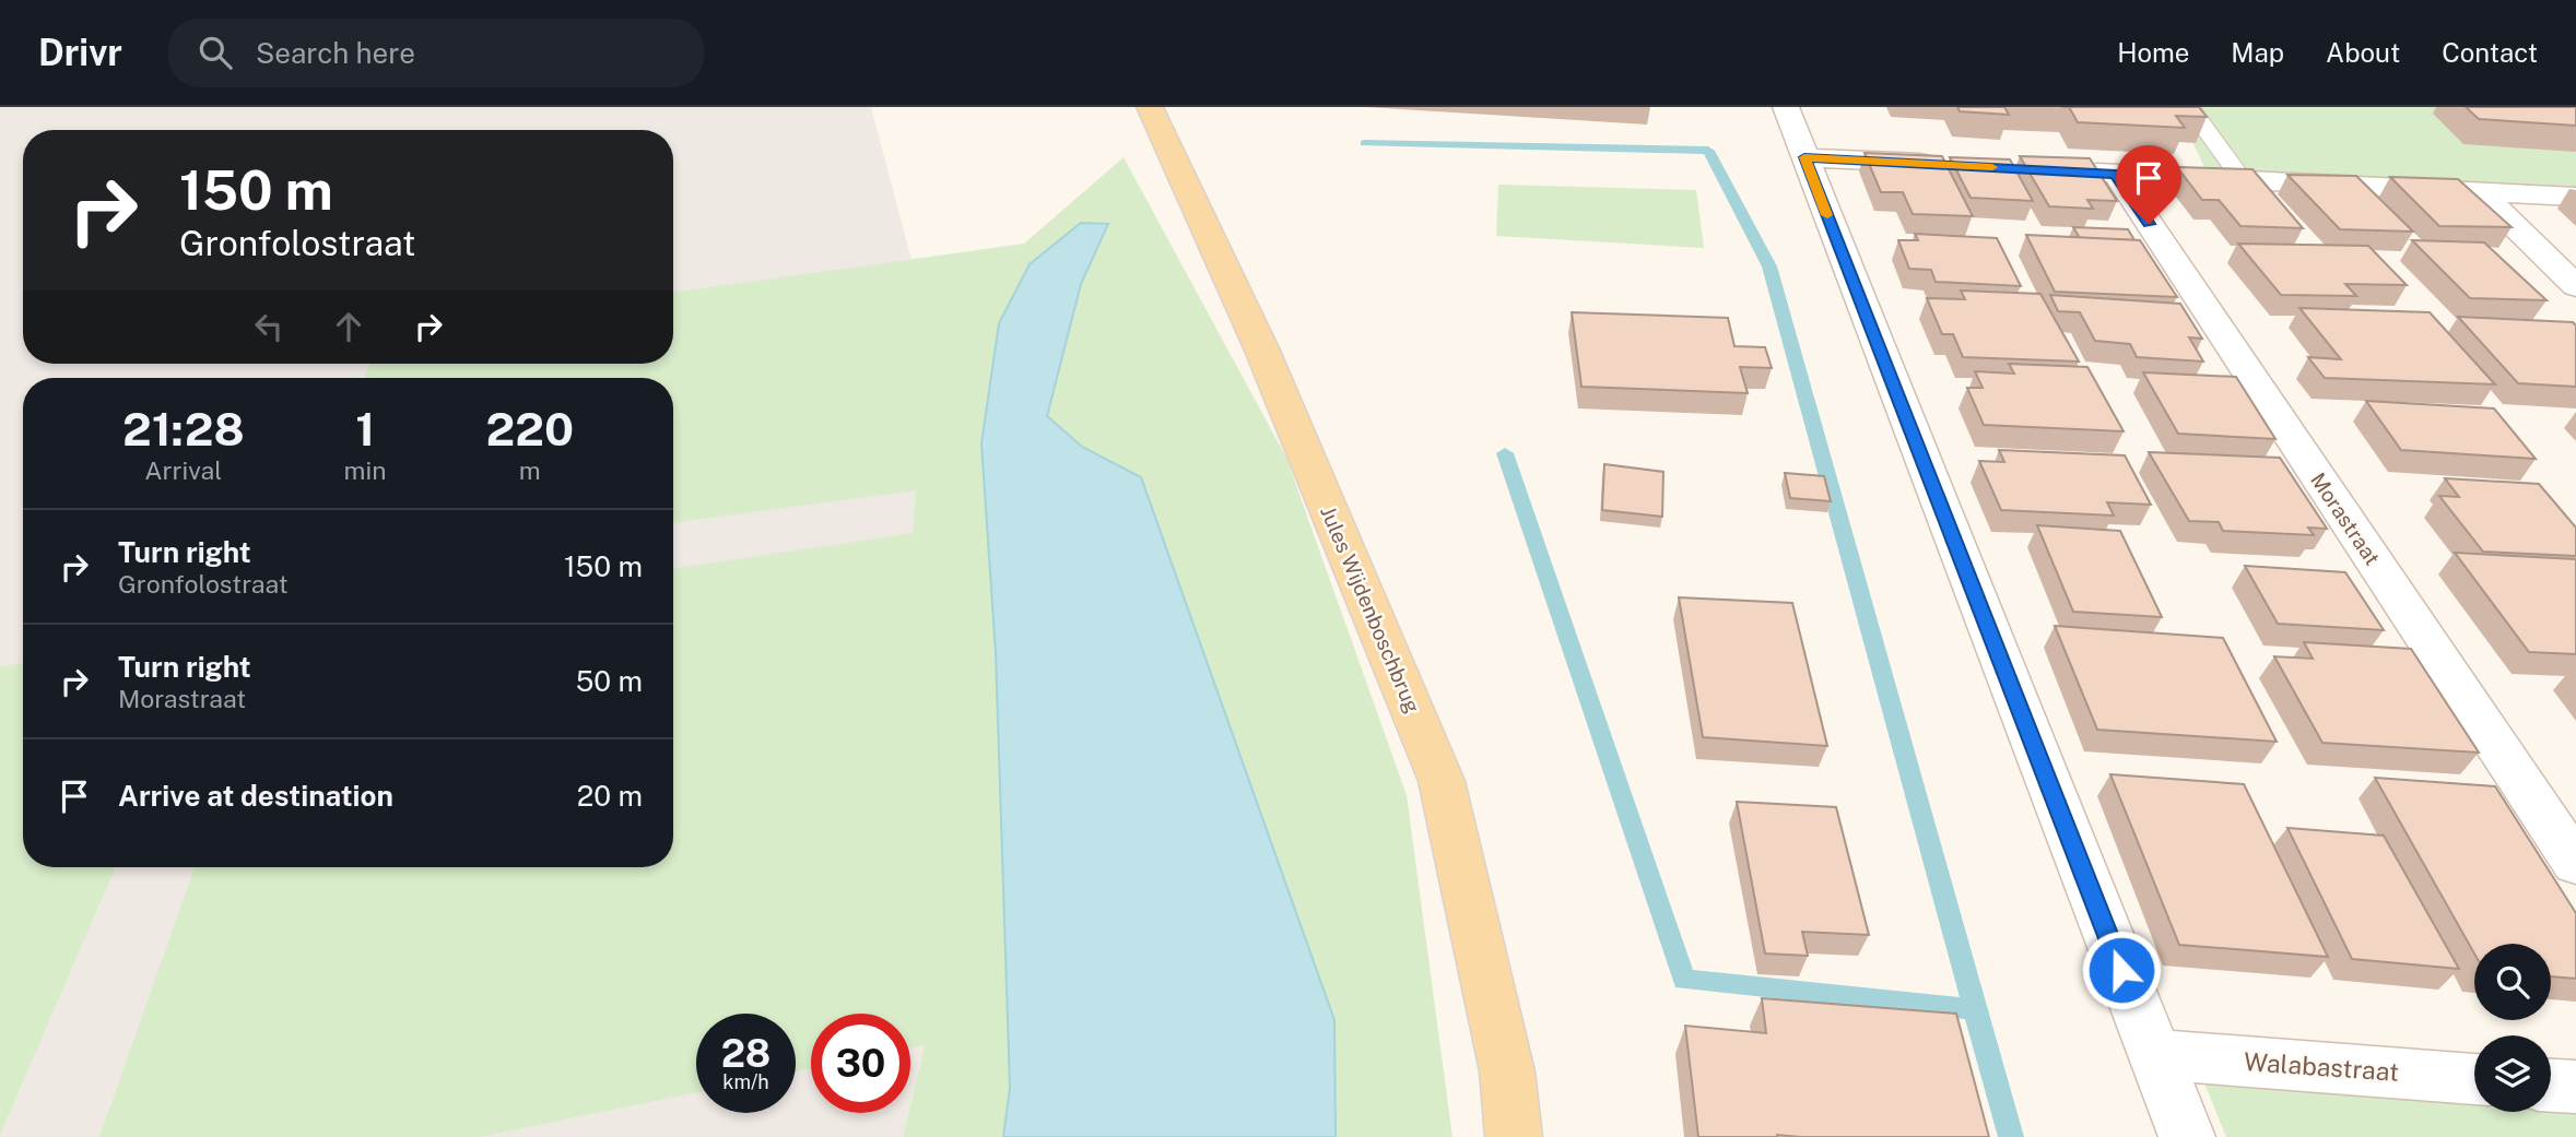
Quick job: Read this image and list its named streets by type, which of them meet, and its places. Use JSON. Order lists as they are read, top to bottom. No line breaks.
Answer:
{"streets":{"main road":["Jules Wijdenboschbrug"],"street":["Morastraat","Walabastraat"]},"page":{"header":"Drivr","search":"Search here","nav":["Home","Map","About","Contact"],"turn":["150 m","Gronfolostraat"],"eta":["21:28","Arrival","1","min","220","m"],"list":[{"name":"Turn right","note":"Gronfolostraat","value":"150 m"},{"name":"Turn right","note":"Morastraat","value":"50 m"},{"name":"Arrive at destination","value":"20 m"}],"speed":"28 km/h","limit":"30"}}
